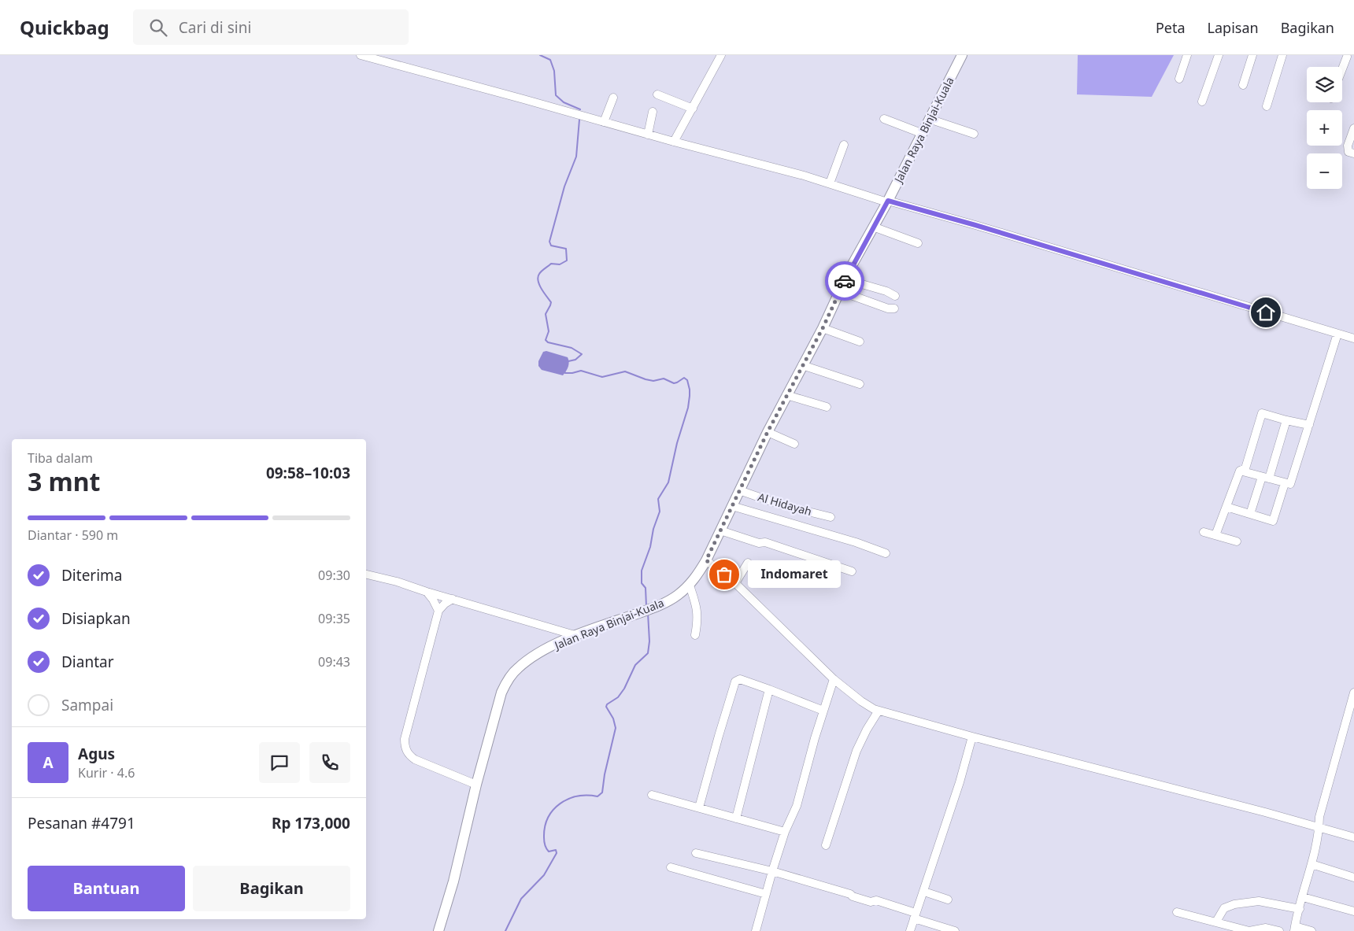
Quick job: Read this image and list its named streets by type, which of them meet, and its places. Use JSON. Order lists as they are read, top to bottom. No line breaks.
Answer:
{"streets":{"main road":["Jalan Raya Binjai-Kuala"],"street":["Al Hidayah"]},"crossings":[["Jalan Raya Binjai-Kuala","Al Hidayah"]],"places":["Indomaret"],"page":{"header":"Quickbag","search":"Cari di sini","nav":["Peta","Lapisan","Bagikan"],"map_buttons":["+","−"],"heading":["3 mnt","Tiba dalam","09:58–10:03"],"panel":["Agus","Kurir · 4.6","Pesanan #4791","Rp 173,000"],"bar":"Diantar · 590 m","list":[["Diterima","09:30"],["Disiapkan","09:35"],["Diantar","09:43"],"Sampai"],"bubble":"Indomaret","round":"A","buttons":["Bantuan","Bagikan"]}}
